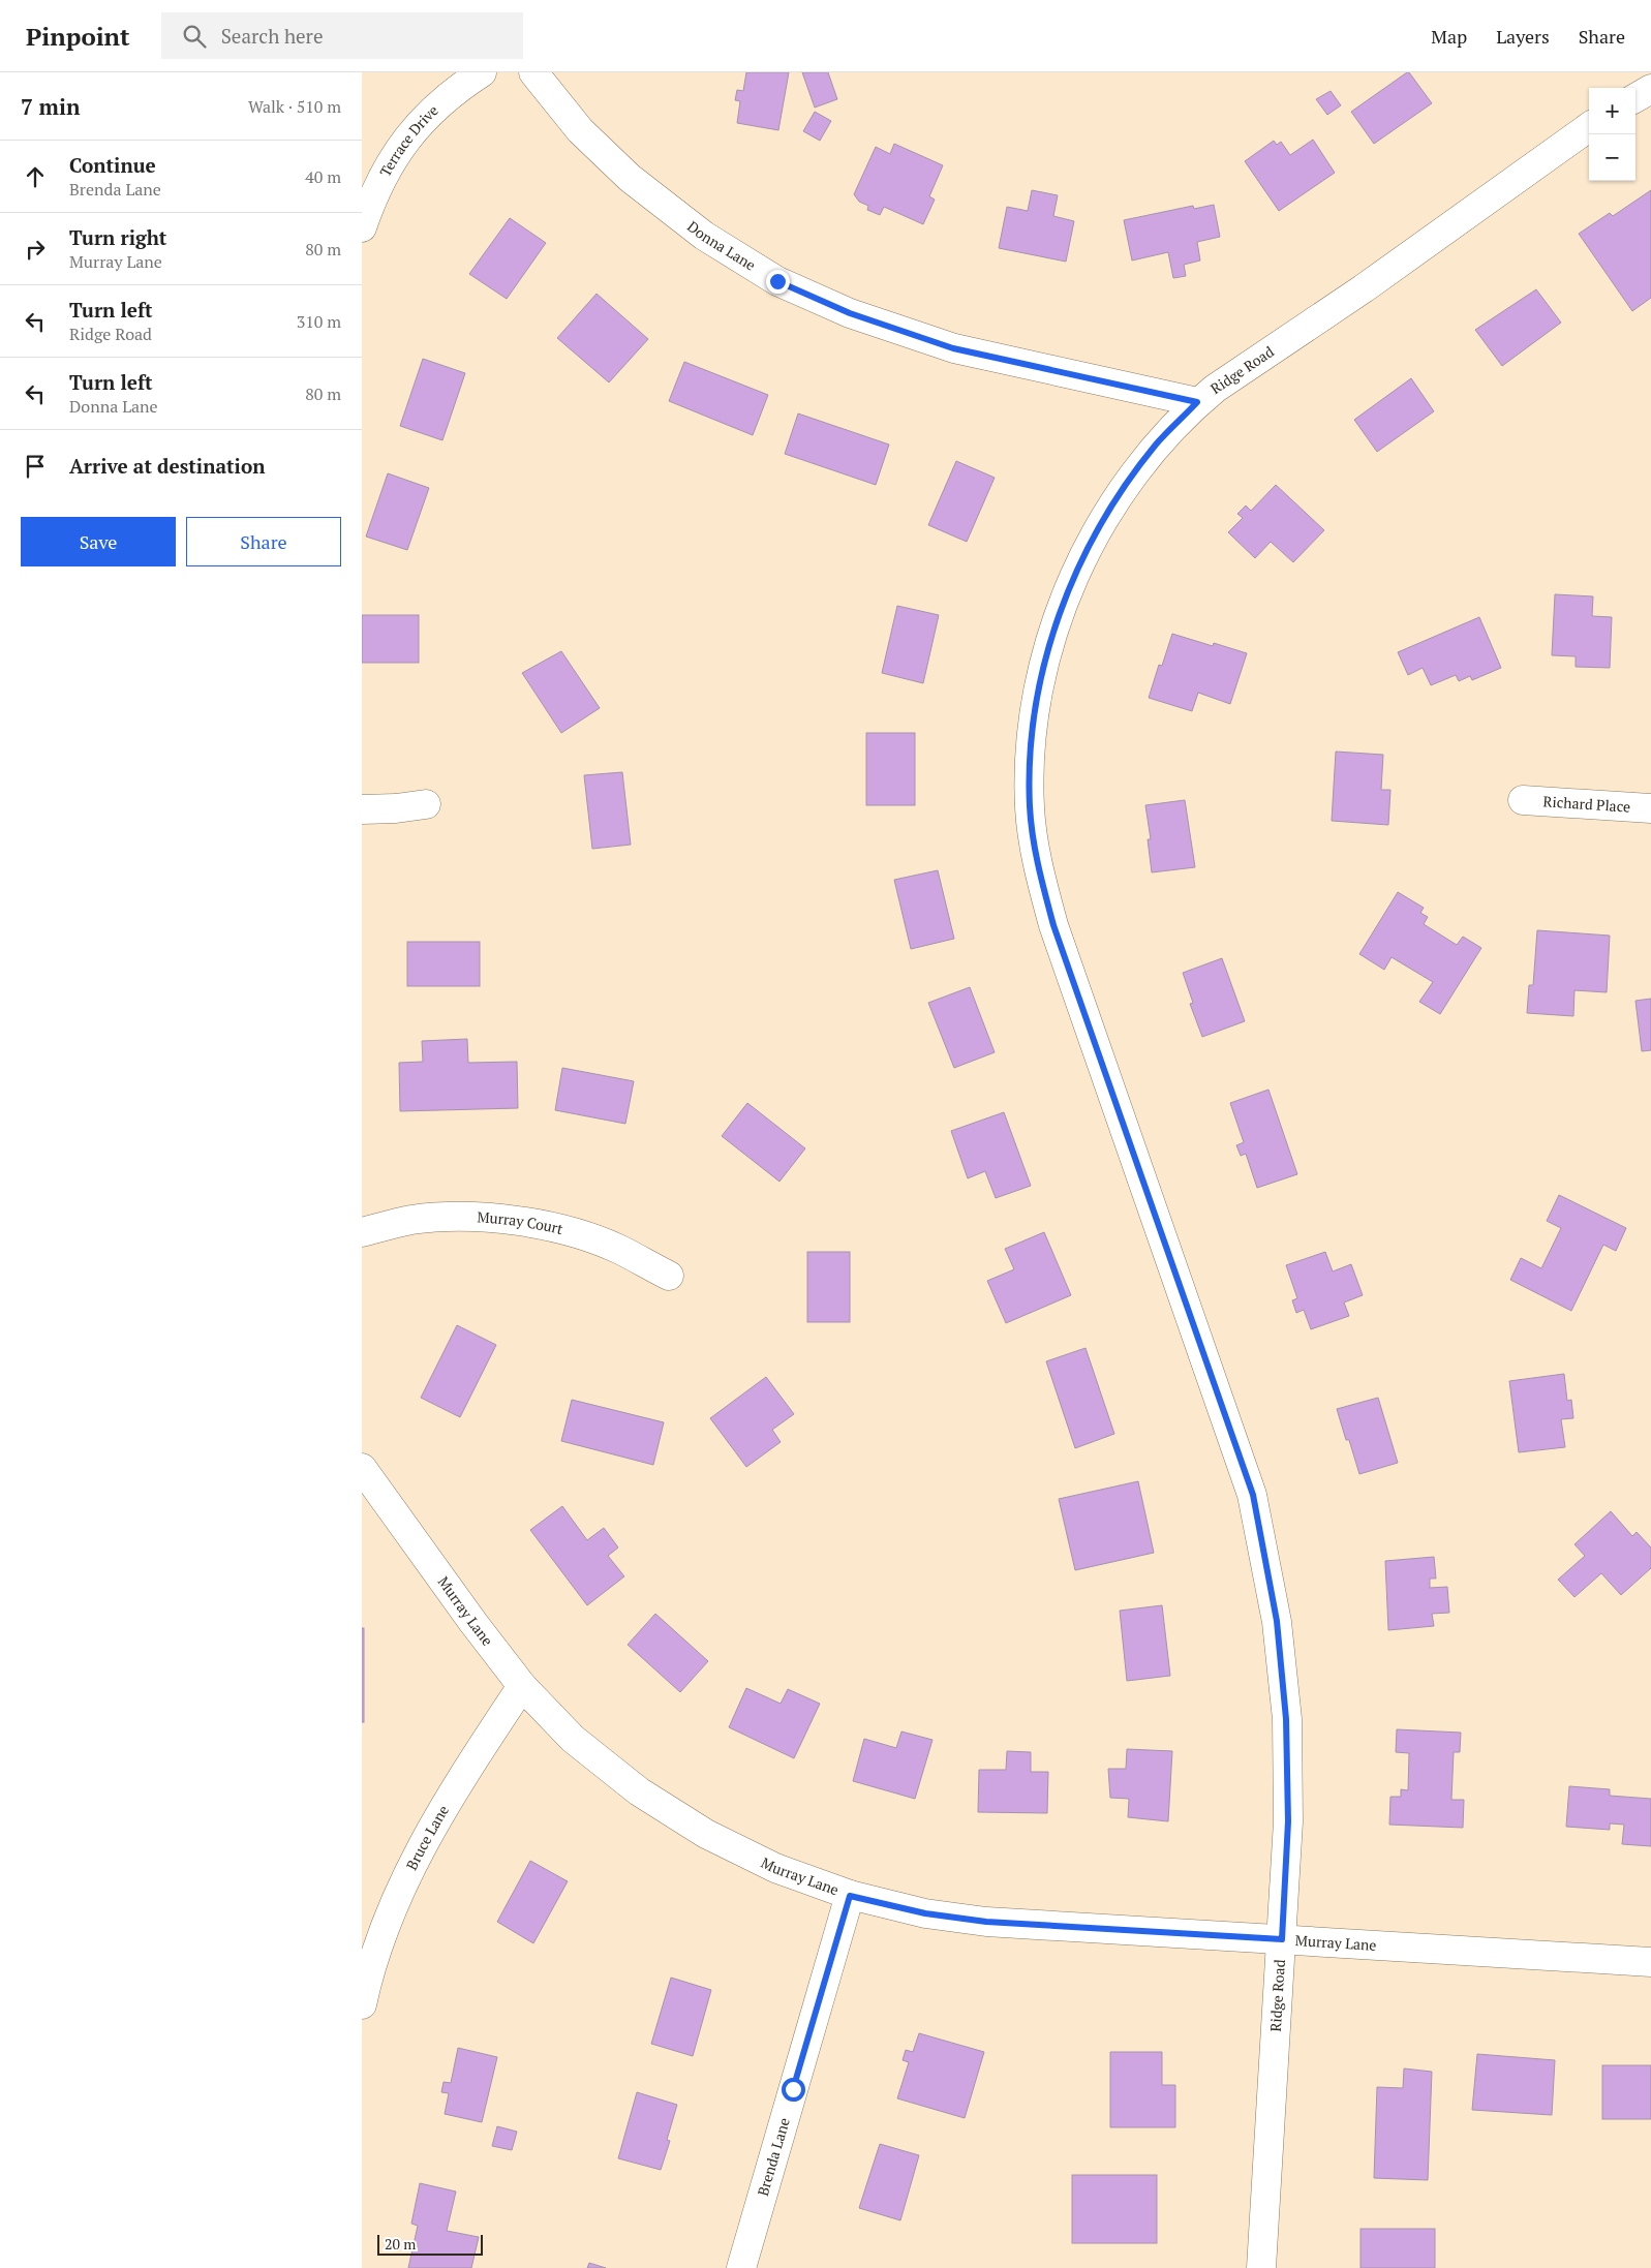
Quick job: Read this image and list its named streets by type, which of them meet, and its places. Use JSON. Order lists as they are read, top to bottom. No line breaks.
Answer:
{"streets":{"street":["Terrace Drive","Donna Lane","Ridge Road","Richard Place","Murray Court","Murray Lane","Bruce Lane","Brenda Lane"]},"crossings":[["Donna Lane","Ridge Road"],["Ridge Road","Murray Lane"],["Murray Lane","Bruce Lane"],["Murray Lane","Brenda Lane"]],"scale_bar":"20 m","page":{"header":"Pinpoint","search":"Search here","nav":["Map","Layers","Share"],"heading":["7 min","Walk · 510 m"],"map_buttons":["+","−"],"list":[["Continue","Brenda Lane","40 m"],["Turn right","Murray Lane","80 m"],["Turn left","Ridge Road","310 m"],["Turn left","Donna Lane","80 m"],"Arrive at destination"],"buttons":["Save","Share"],"scale":"20 m"}}
